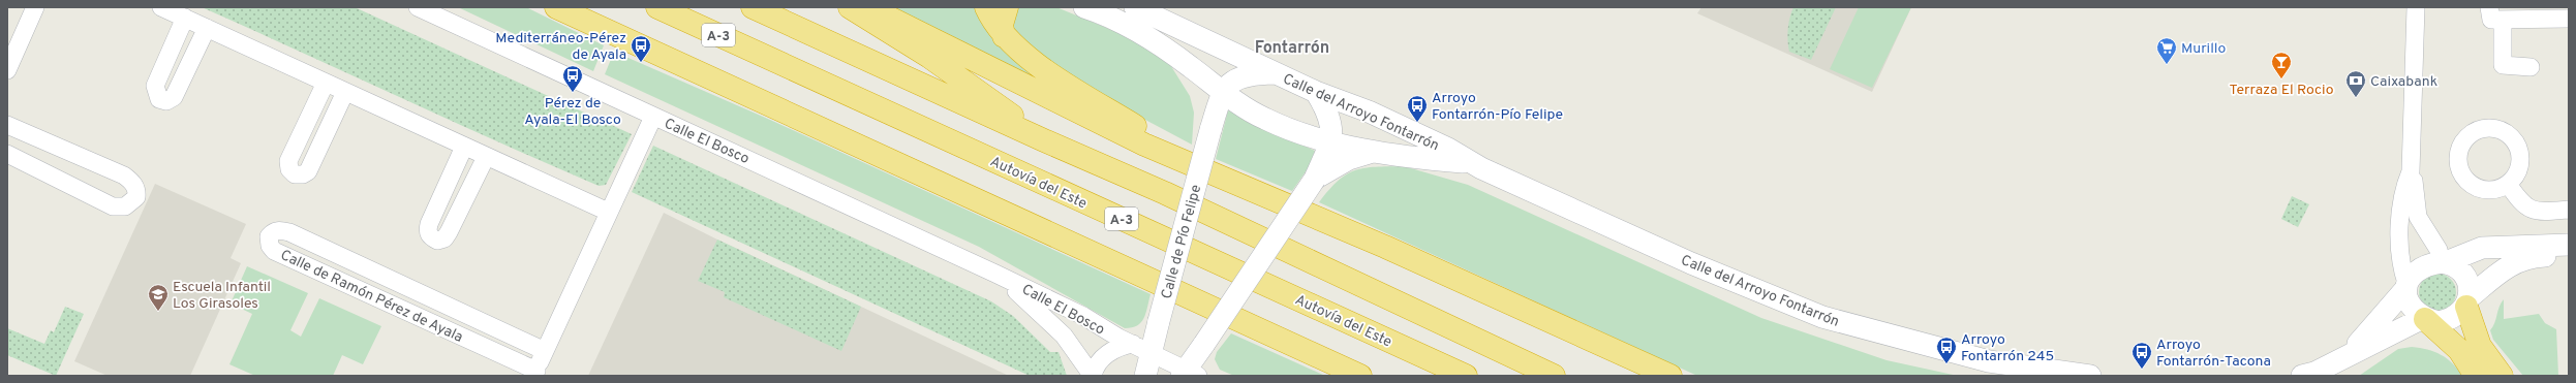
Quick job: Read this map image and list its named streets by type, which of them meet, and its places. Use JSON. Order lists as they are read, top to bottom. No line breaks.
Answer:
{"streets":{"highway":["A-3","Autovía del Este"],"street":["Calle del Arroyo Fontarrón","Calle El Bosco","Calle de Pío Felipe","Calle de Ramón Pérez de Ayala"]},"crossings":[["Calle El Bosco","Calle de Pío Felipe"],["Calle El Bosco","Calle de Ramón Pérez de Ayala"]],"districts":["Fontarrón"],"places":{"bus stop":["Mediterráneo-Pérez de Ayala","Pérez de Ayala-El Bosco","Arroyo Fontarrón-Pío Felipe","Arroyo Fontarrón 245","Arroyo Fontarrón-Tacona"],"supermarket":["Murillo"],"bar":["Terraza El Rocio"],"bank":["Caixabank"],"school or university":["Escuela Infantil Los Girasoles"]}}
